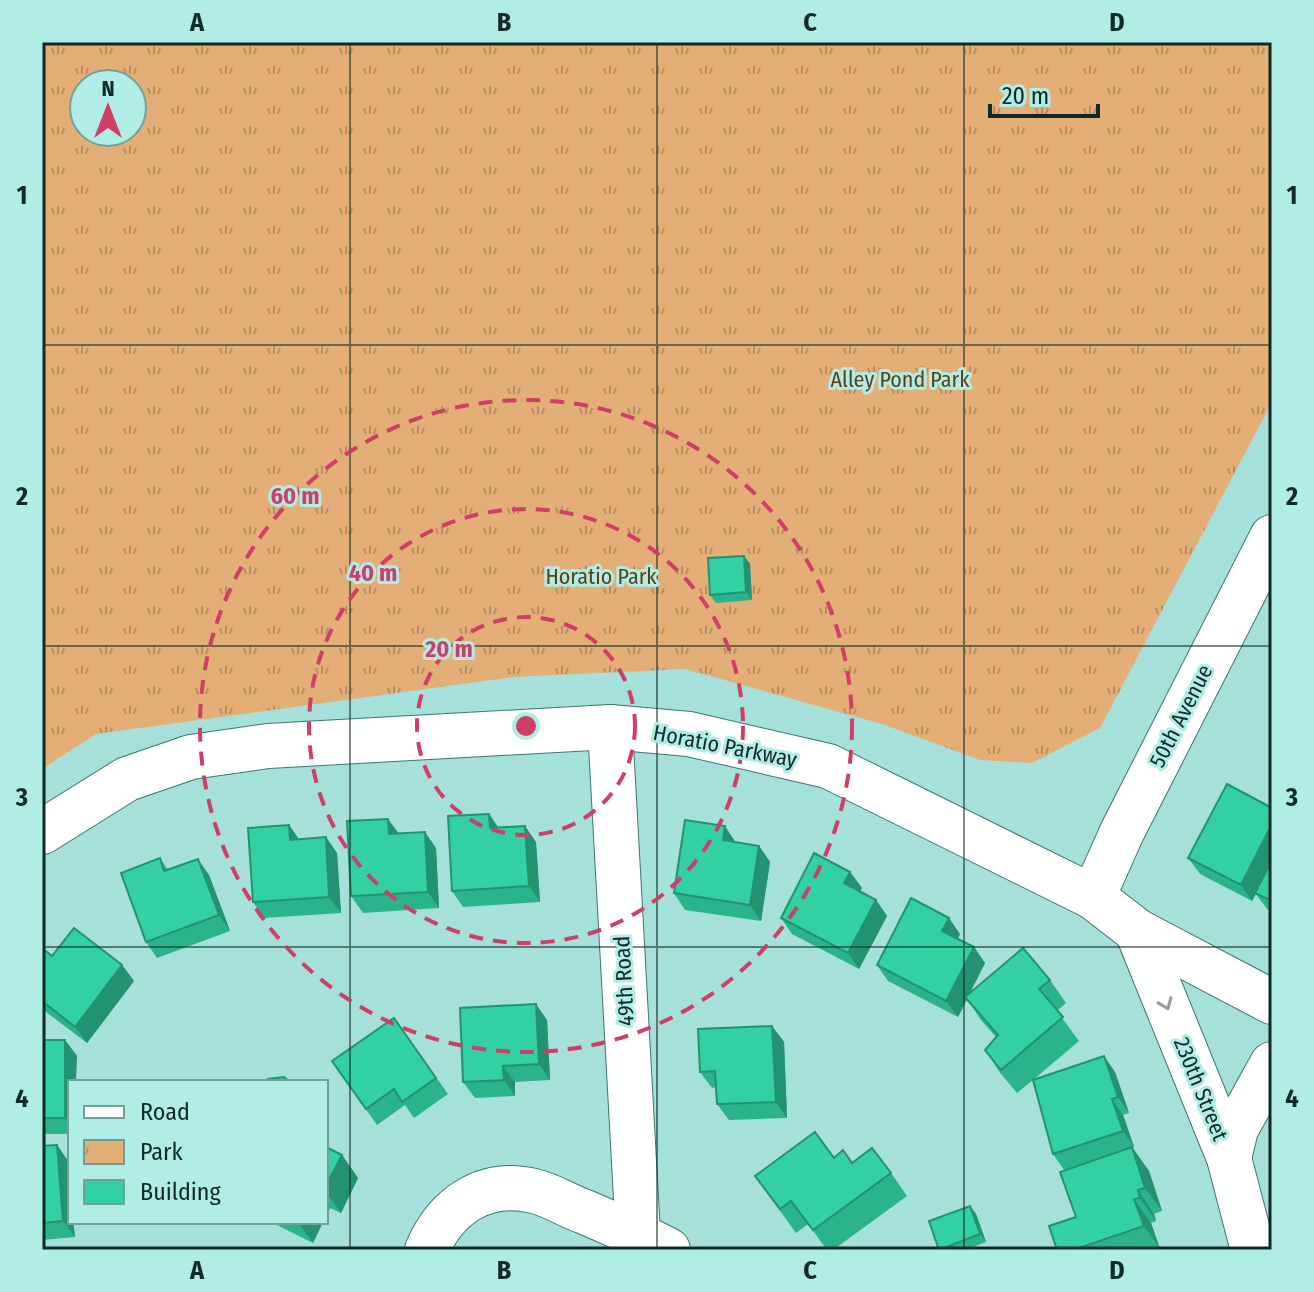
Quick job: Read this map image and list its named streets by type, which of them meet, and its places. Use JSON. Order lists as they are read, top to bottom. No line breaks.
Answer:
{"streets":{"street":["50th Avenue","Horatio Parkway","49th Road","230th Street"]},"crossings":[["50th Avenue","Horatio Parkway"],["Horatio Parkway","49th Road"],["Horatio Parkway","230th Street"]],"one_way":["230th Street"],"parks":["Alley Pond Park","Horatio Park"],"legend":["Road","Park","Building"],"scale_bar":"20 m","north":"top","grid":{"columns":["A","B","C","D"],"rows":["1","2","3","4"]},"rings":["60 m","40 m","20 m"]}
